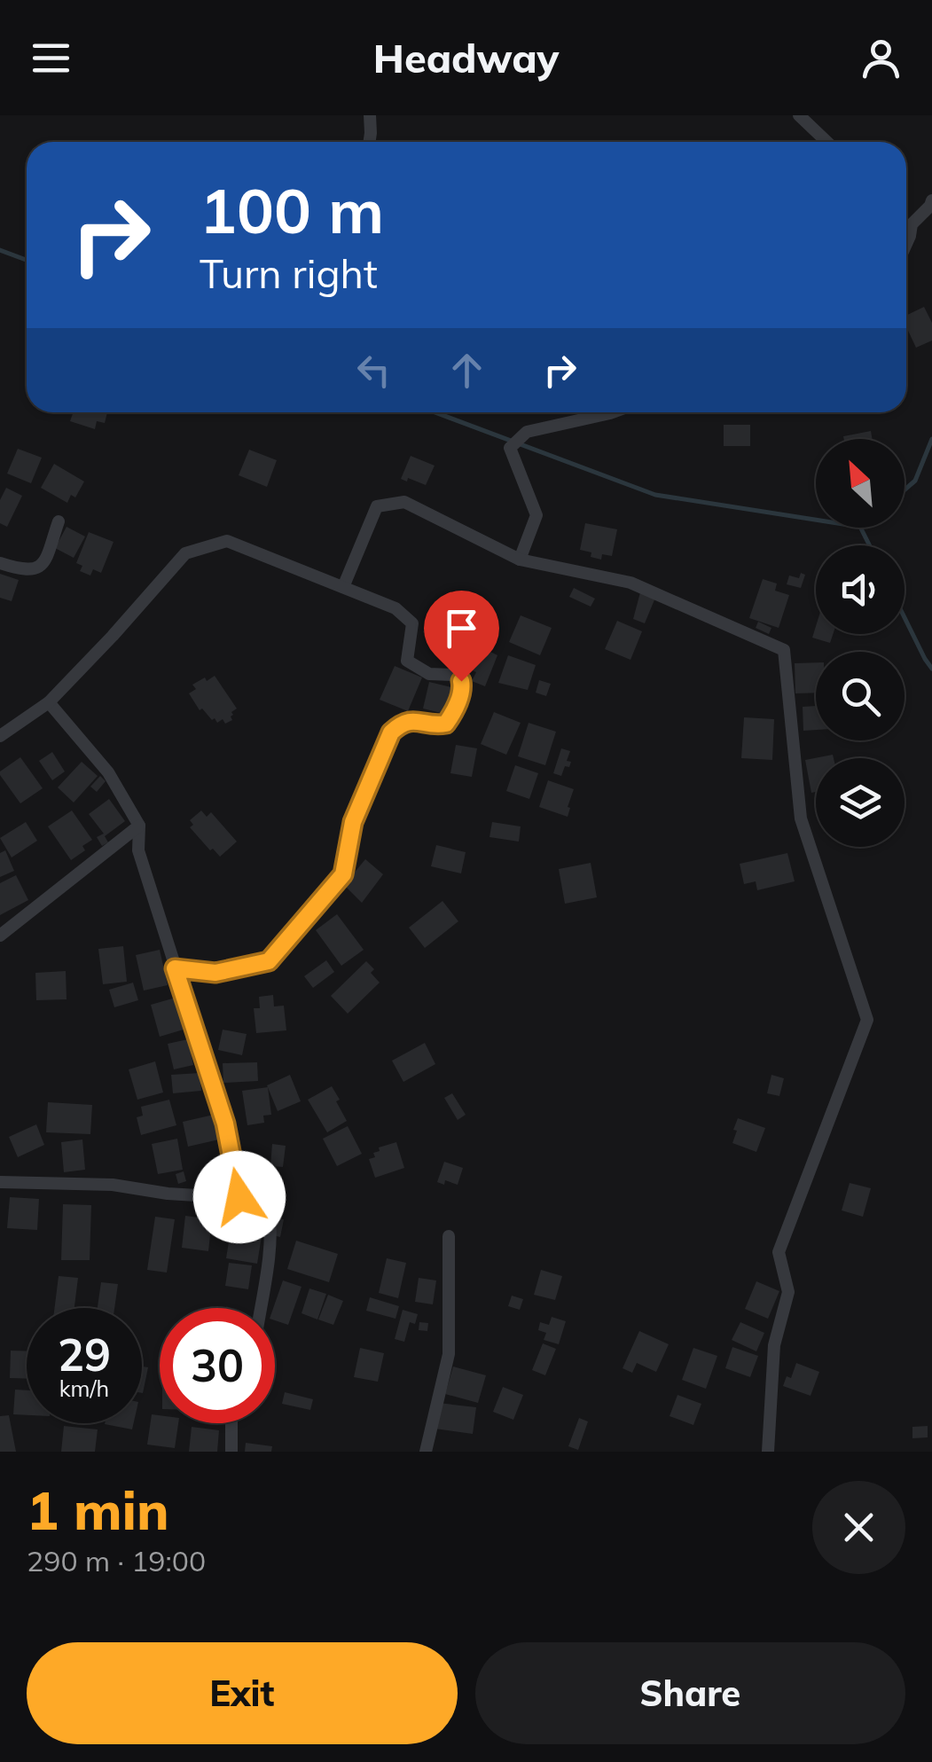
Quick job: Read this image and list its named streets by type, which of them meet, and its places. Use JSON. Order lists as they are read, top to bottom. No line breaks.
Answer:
{"north":"top left","page":{"header":"Headway","turn":["100 m","Turn right"],"speed":"29 km/h","limit":"30","heading":["1 min","290 m · 19:00"],"buttons":["Exit","Share"]}}
